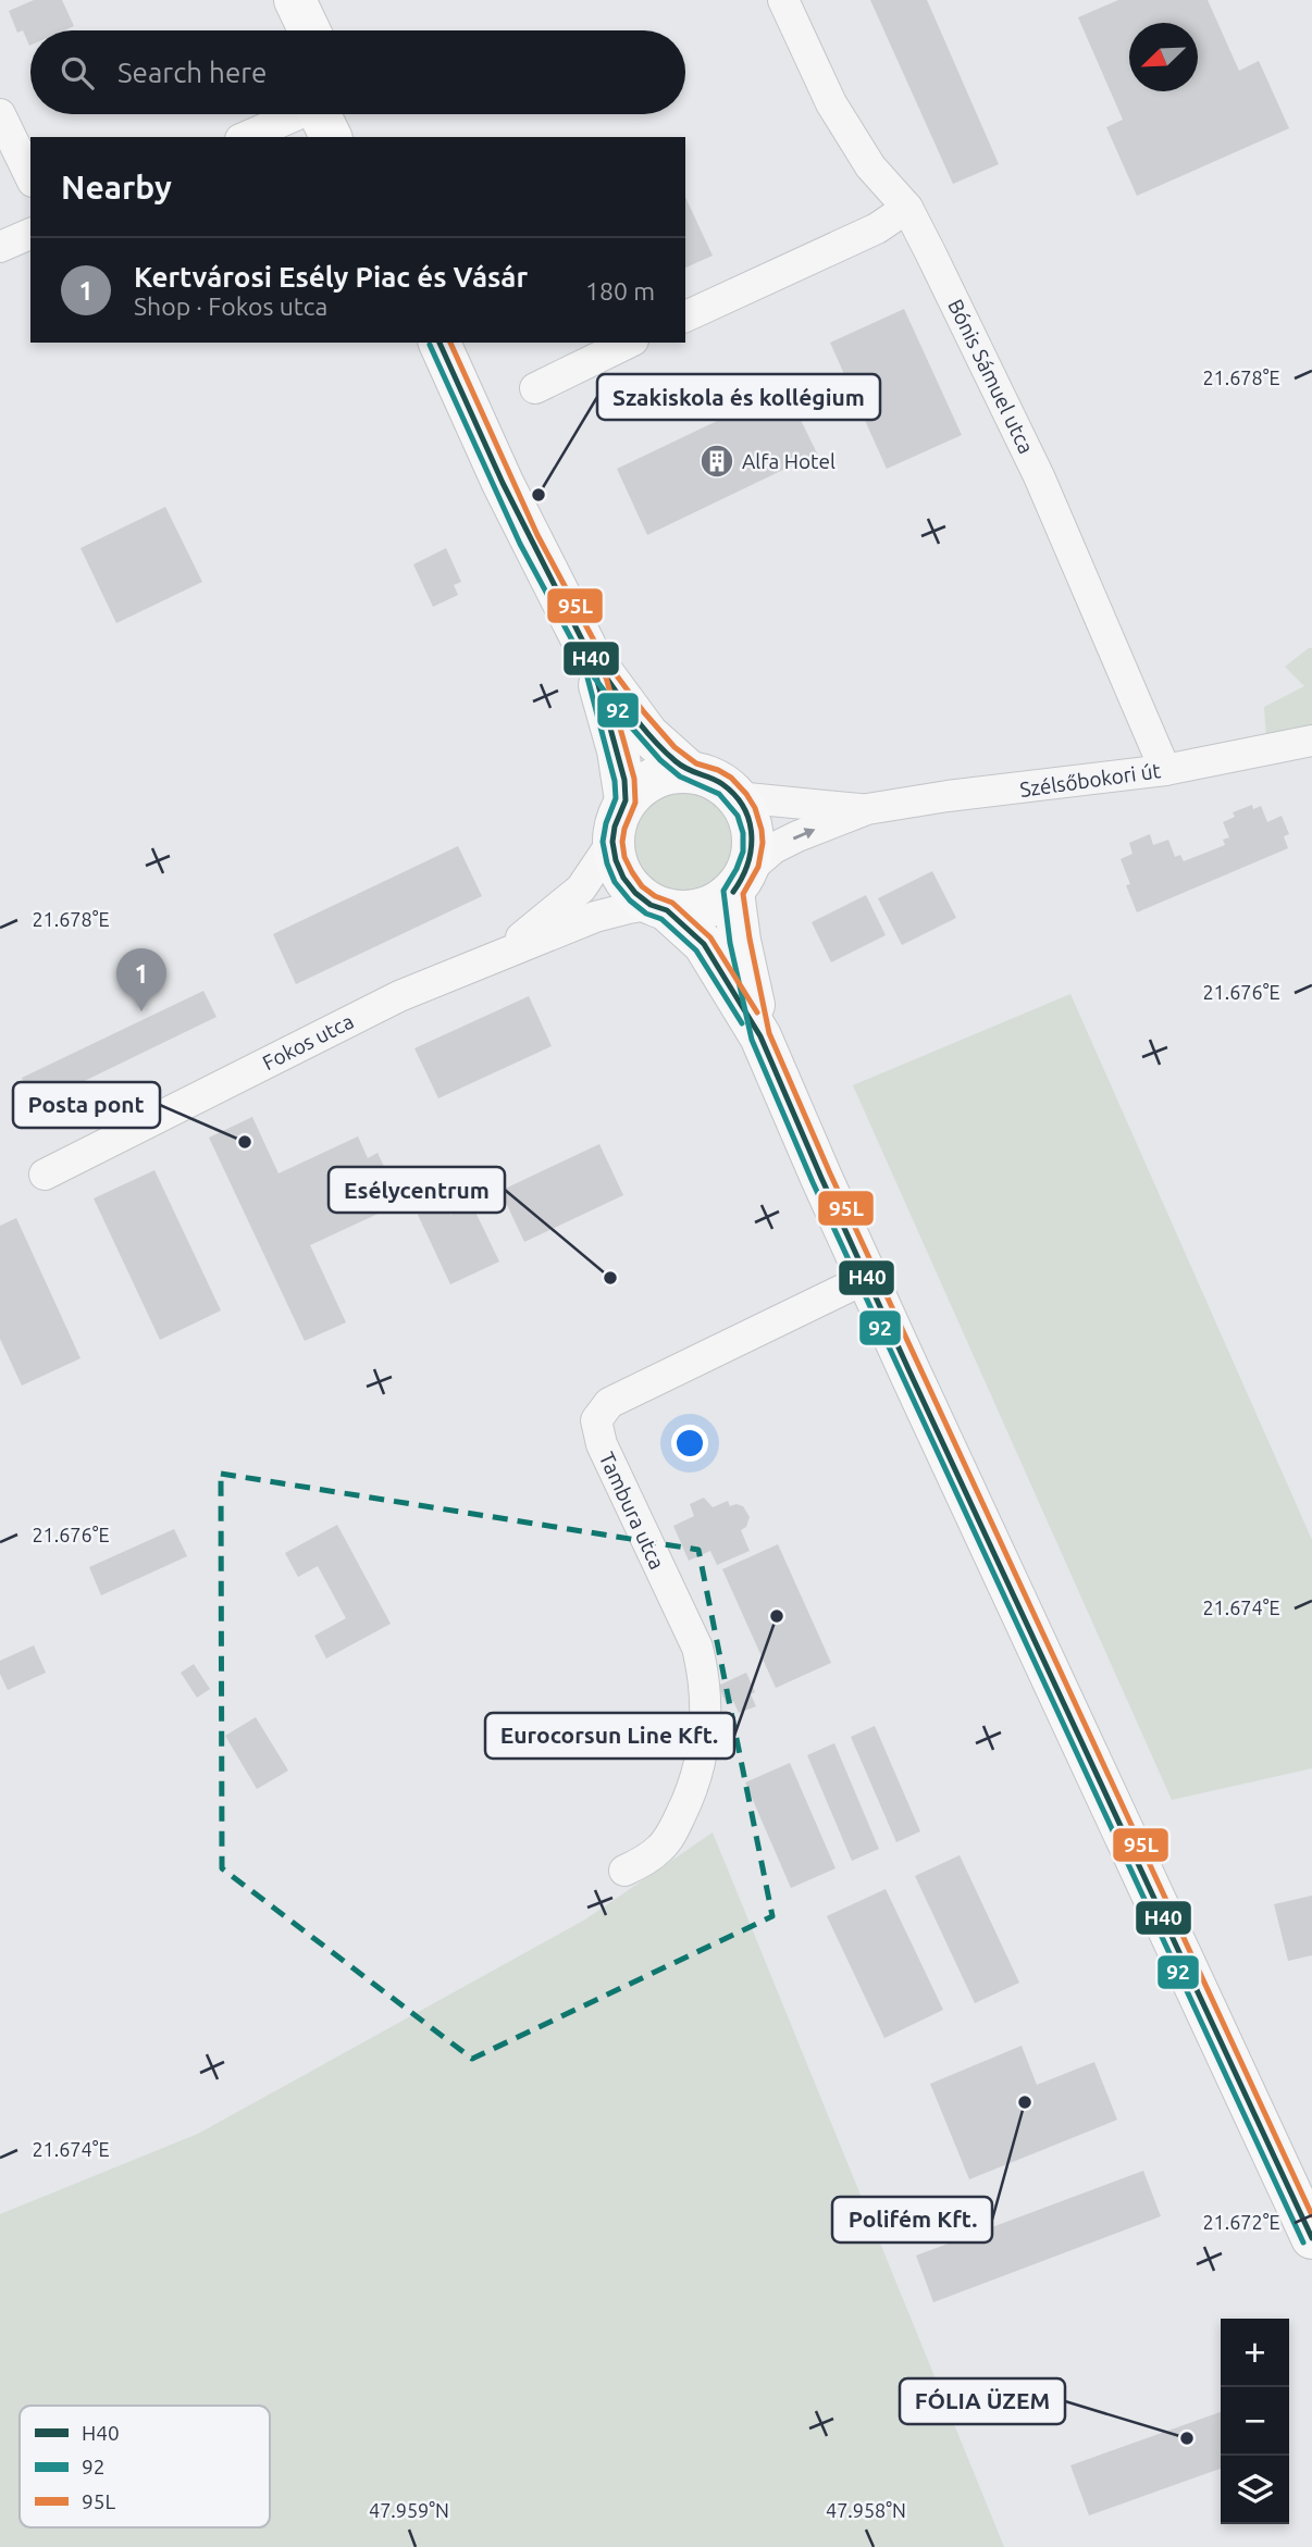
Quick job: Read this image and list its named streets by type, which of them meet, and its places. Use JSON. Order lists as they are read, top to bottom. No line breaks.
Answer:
{"streets":{"street":["Bónis Sámuel utca","Szélsőbokori út","Fokos utca","Tambura utca"]},"crossings":[["Bónis Sámuel utca","Szélsőbokori út"]],"places":{"building":["Alfa Hotel"],"other":["Szakiskola és kollégium","Posta pont","Esélycentrum","Eurocorsun Line Kft.","Polifém Kft.","FÓLIA ÜZEM"]},"lines":["transit line H40","transit line 95L","transit line 92"],"legend":["H40","92","95L"],"north":"bottom left","page":{"search":"Search here","heading":"Nearby","list":[{"mark":"1","name":"Kertvárosi Esély Piac és Vásár","note":"Shop · Fokos utca","value":"180 m"}],"pins":"1","map_buttons":["+","−"]},"coordinates":["21.678°E","21.676°E","21.674°E","21.672°E","47.959°N","47.958°N"]}
